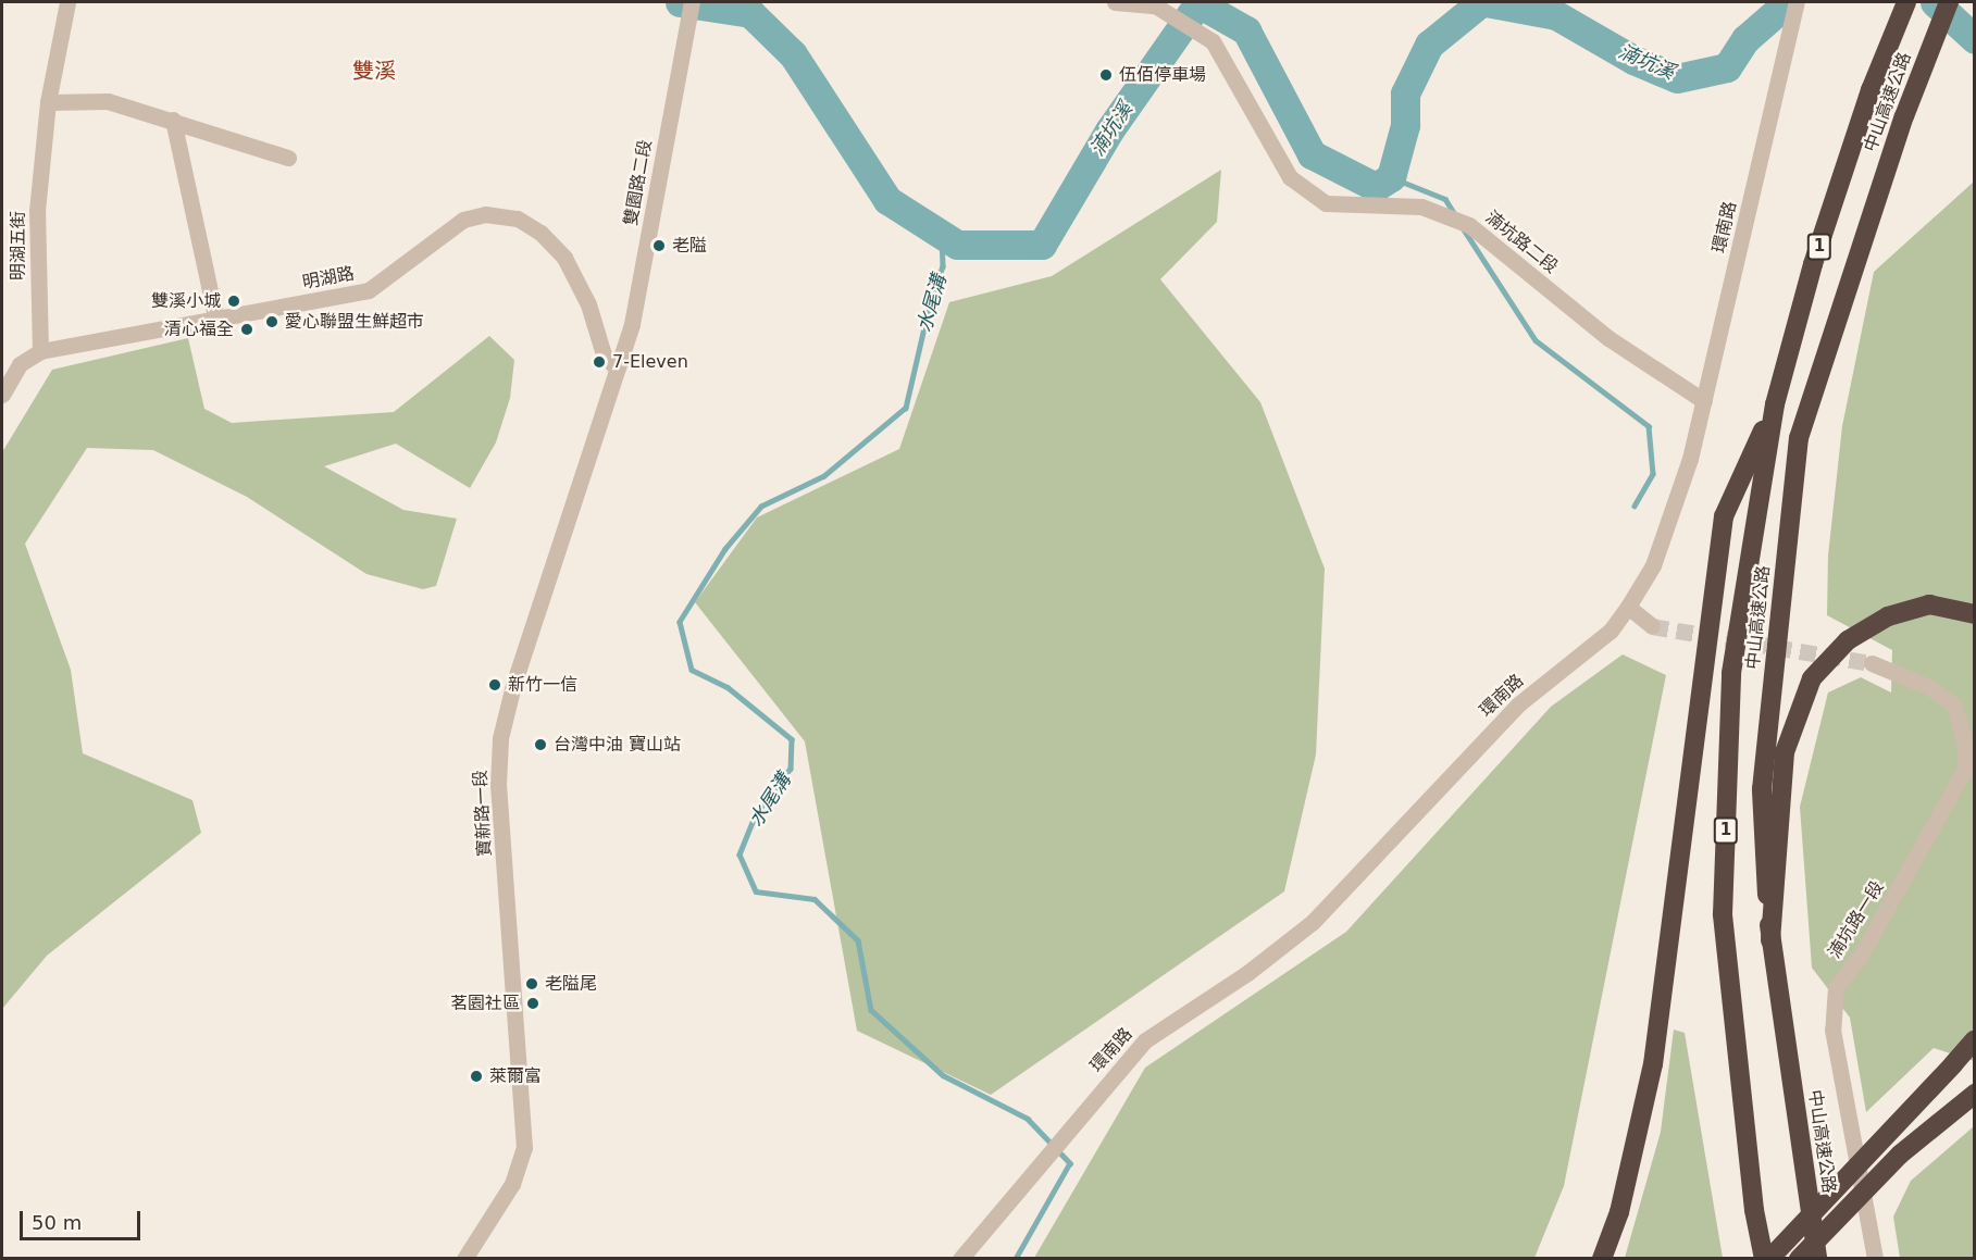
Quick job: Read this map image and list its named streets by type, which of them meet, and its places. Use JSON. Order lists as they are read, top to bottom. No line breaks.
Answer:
{"streets":{"highway":["中山高速公路","1"],"street":["雙園路二段","環南路","湳坑路二段","明湖五街","明湖路","寶新路一段","湳坑路一段"]},"crossings":[["雙園路二段","明湖路"],["雙園路二段","寶新路一段"],["環南路","湳坑路二段"],["明湖五街","明湖路"],["明湖路","寶新路一段"]],"districts":["雙溪"],"water":["湳坑溪","水尾溝"],"places":["伍佰停車場","老隘","雙溪小城","愛心聯盟生鮮超市","清心福全","7-Eleven","新竹一信","台灣中油 寶山站","老隘尾","茗園社區","萊爾富"],"scale_bar":"50 m"}
